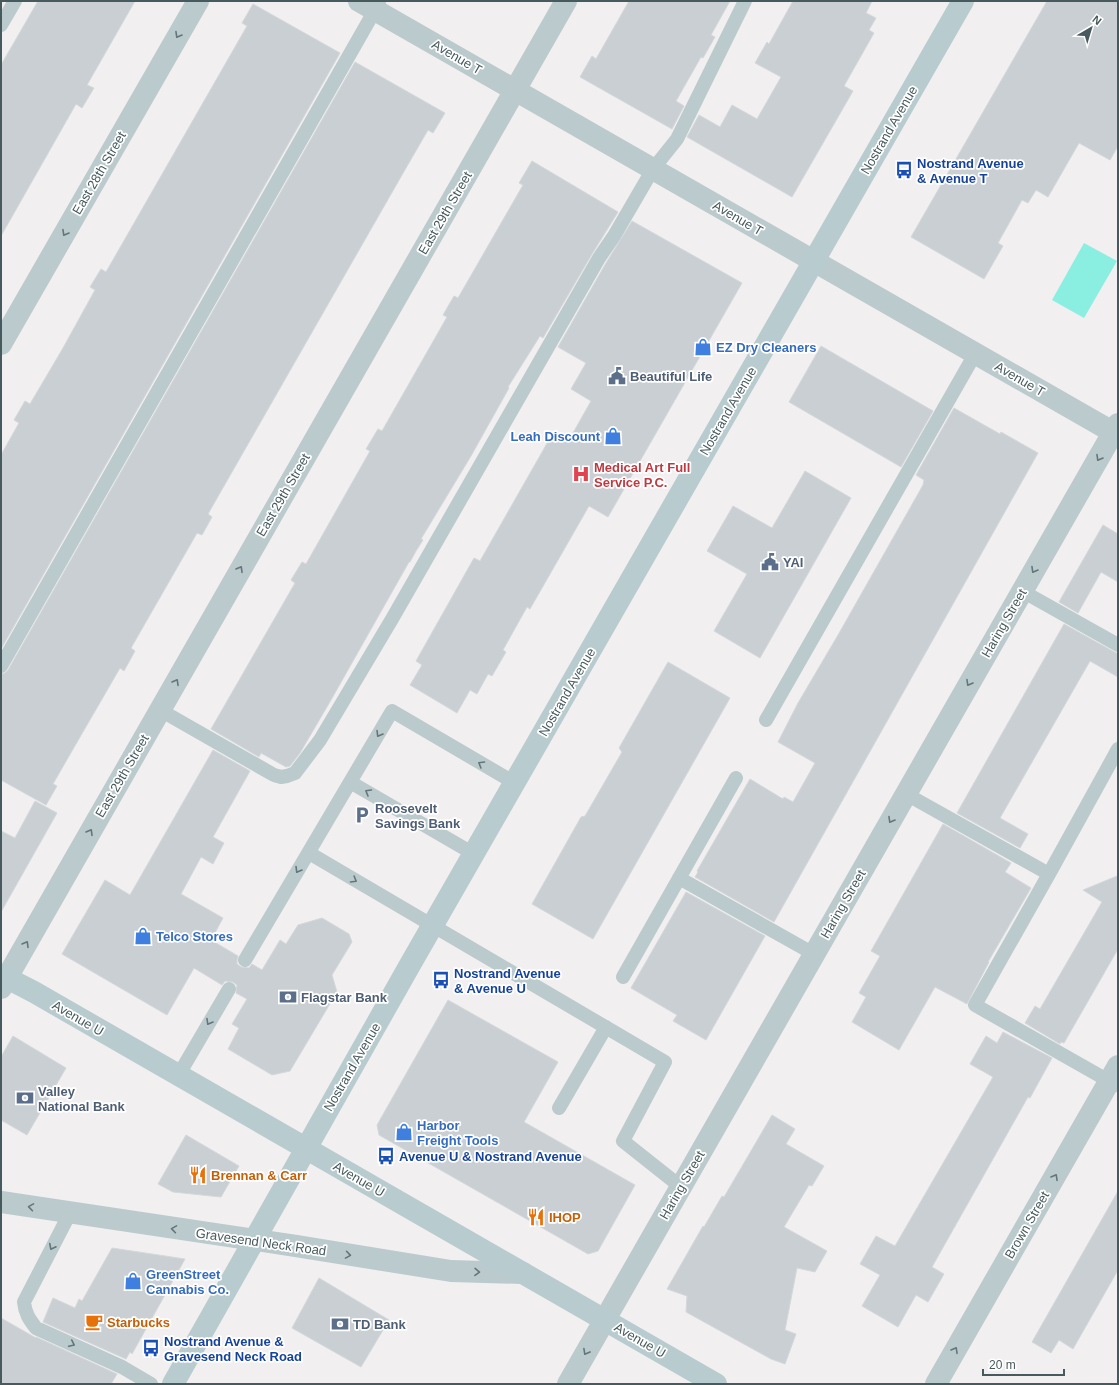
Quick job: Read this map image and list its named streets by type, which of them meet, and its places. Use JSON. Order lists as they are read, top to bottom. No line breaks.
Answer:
{"streets":{"main road":["Nostrand Avenue","Avenue U"],"street":["Avenue T","East 28th Street","East 29th Street","Haring Street","Brown Street","Gravesend Neck Road"]},"crossings":[["Avenue T","Nostrand Avenue"],["Avenue T","East 29th Street"],["Avenue T","Haring Street"],["Nostrand Avenue","Avenue U"],["Nostrand Avenue","Gravesend Neck Road"],["East 29th Street","Avenue U"],["Haring Street","Avenue U"],["Avenue U","Gravesend Neck Road"]],"one_way":["East 28th Street","East 29th Street","Haring Street","Brown Street"],"places":{"bus stop":["Nostrand Avenue & Avenue T","Nostrand Avenue & Avenue U","Avenue U & Nostrand Avenue","Nostrand Avenue & Gravesend Neck Road"],"shop":["EZ Dry Cleaners","Leah Discount","Telco Stores","Harbor Freight Tools","GreenStreet Cannabis Co."],"public building":["Beautiful Life","YAI"],"hospital":["Medical Art Full Service P.C."],"parking":["Roosevelt Savings Bank"],"bank":["Flagstar Bank","Valley National Bank","TD Bank"],"restaurant":["Brennan & Carr","IHOP"],"cafe":["Starbucks"]},"scale_bar":"20 m","north":"top right"}
